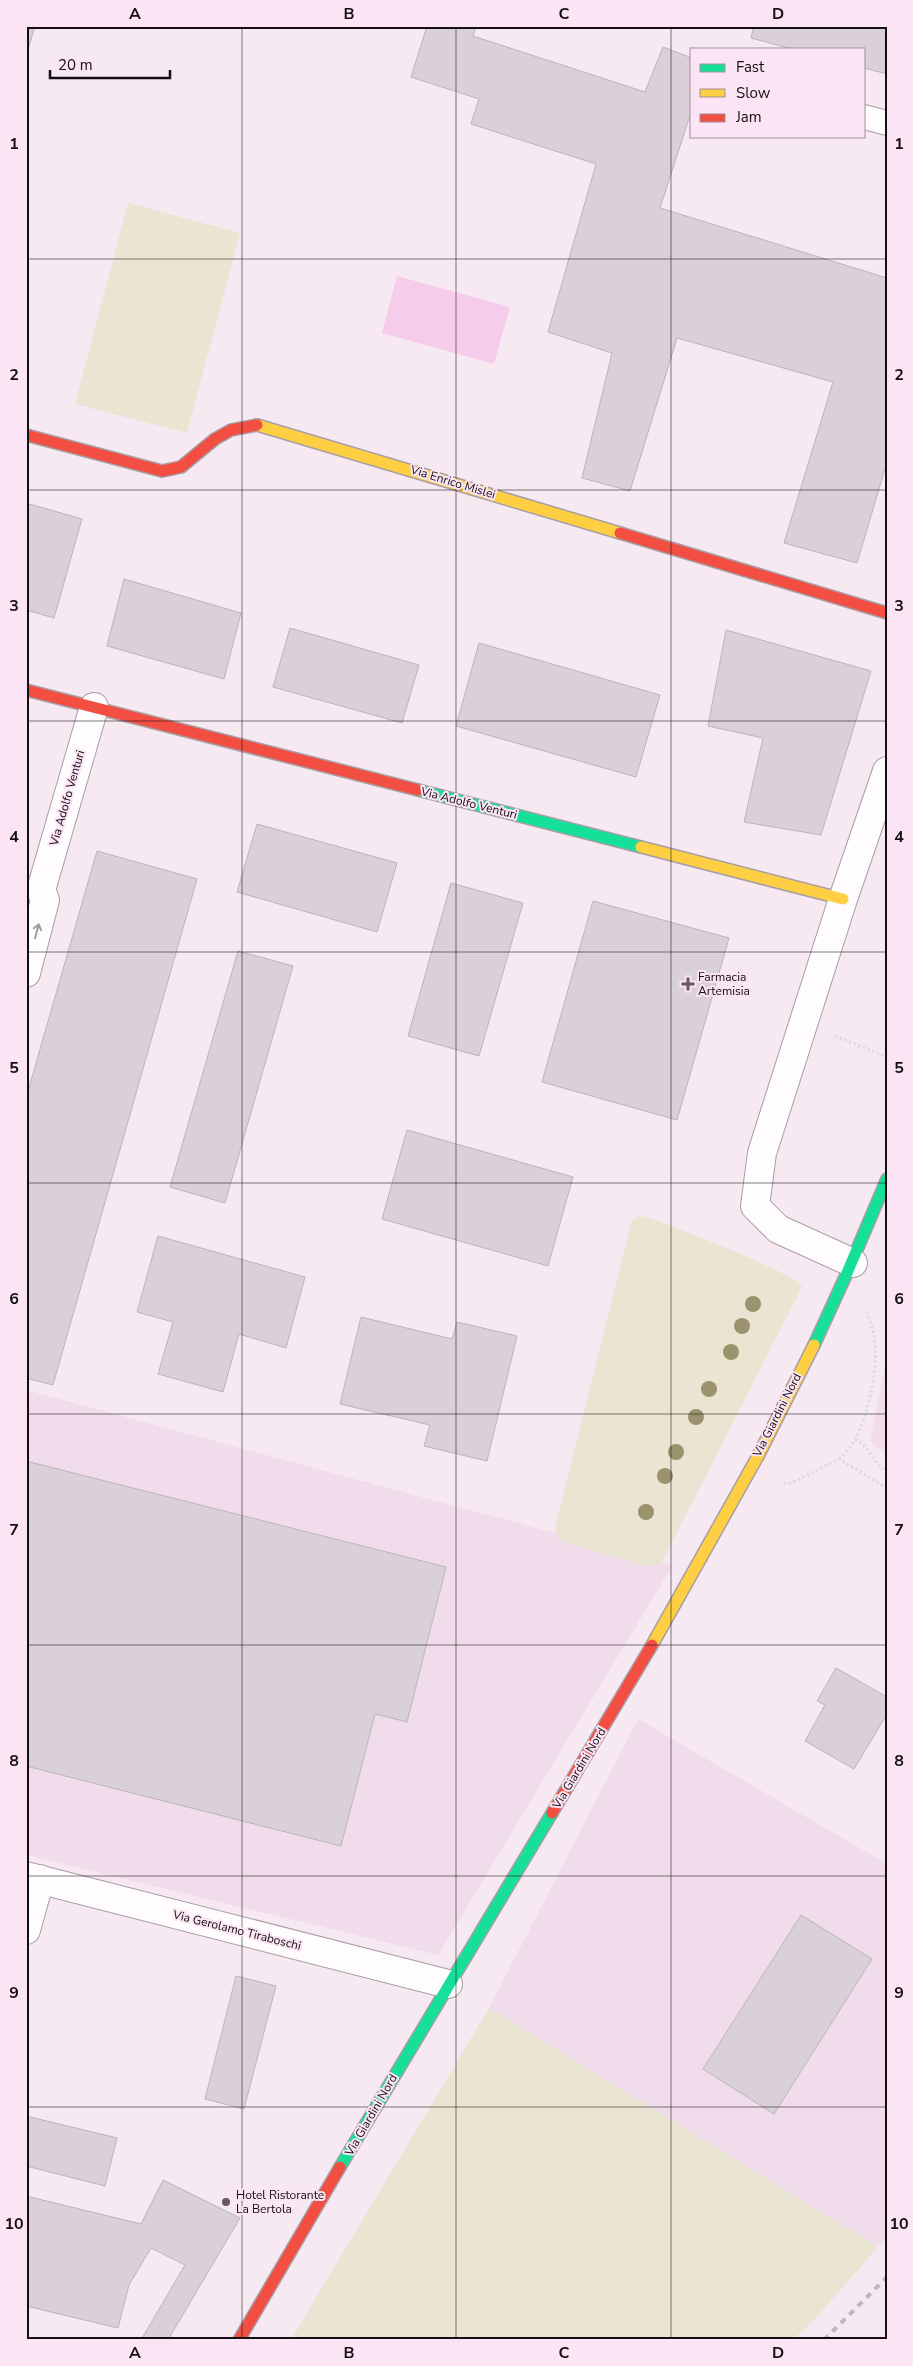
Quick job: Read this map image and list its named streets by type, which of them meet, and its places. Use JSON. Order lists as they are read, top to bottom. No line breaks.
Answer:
{"streets":{"street":["Via Enrico Mislei","Via Adolfo Venturi","Via Giardini Nord","Via Gerolamo Tiraboschi"]},"crossings":[["Via Giardini Nord","Via Gerolamo Tiraboschi"]],"places":{"health":["Farmacia Artemisia"],"other":["Hotel Ristorante La Bertola"]},"legend":["Fast","Slow","Jam"],"scale_bar":"20 m","grid":{"columns":["A","B","C","D"],"rows":["1","2","3","4","5","6","7","8","9","10"]}}
